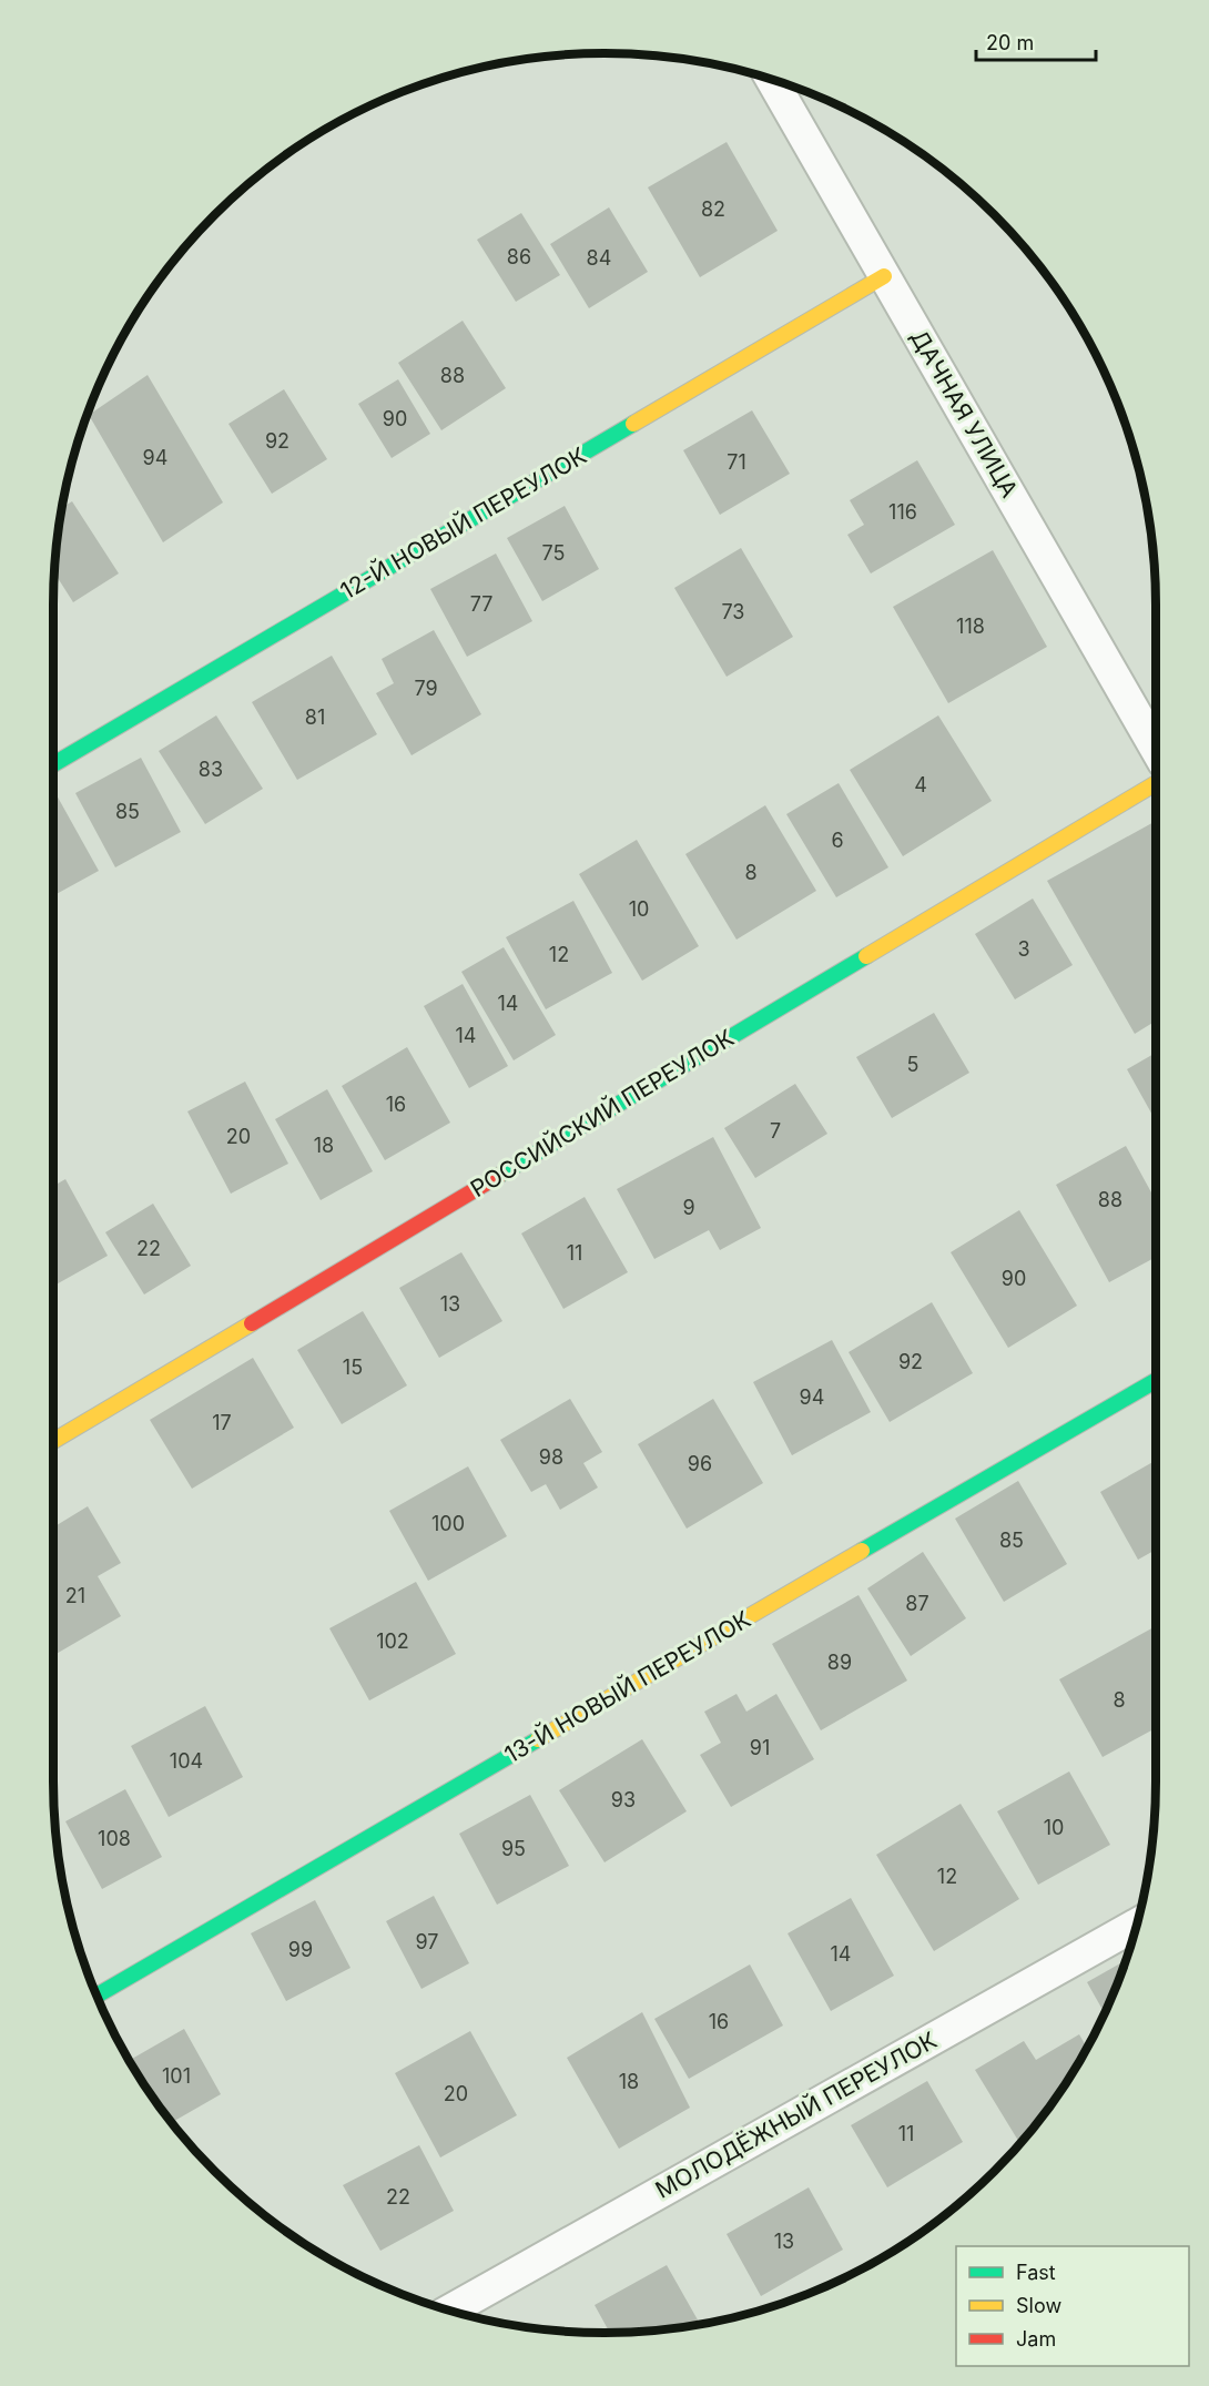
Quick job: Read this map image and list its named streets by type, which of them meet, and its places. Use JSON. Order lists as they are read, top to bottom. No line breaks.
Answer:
{"streets":{"street":["ДАЧНАЯ УЛИЦА","12-Й НОВЫЙ ПЕРЕУЛОК","РОССИЙСКИЙ ПЕРЕУЛОК","13-Й НОВЫЙ ПЕРЕУЛОК","МОЛОДЁЖНЫЙ ПЕРЕУЛОК"]},"crossings":[["ДАЧНАЯ УЛИЦА","12-Й НОВЫЙ ПЕРЕУЛОК"]],"house_numbers":["82","86","84","88","90","92","94","71","116","75","77","73","118","79","81","83","4","85","6","8","10","3","12","14","14","5","16","7","20","18","88","9","22","11","90","13","92","15","94","17","98","96","100","85","21","87","102","89","8","91","104","93","10","108","95","12","97","99","14","16","101","18","20","11","22","13"],"legend":["Fast","Slow","Jam"],"scale_bar":"20 m"}
